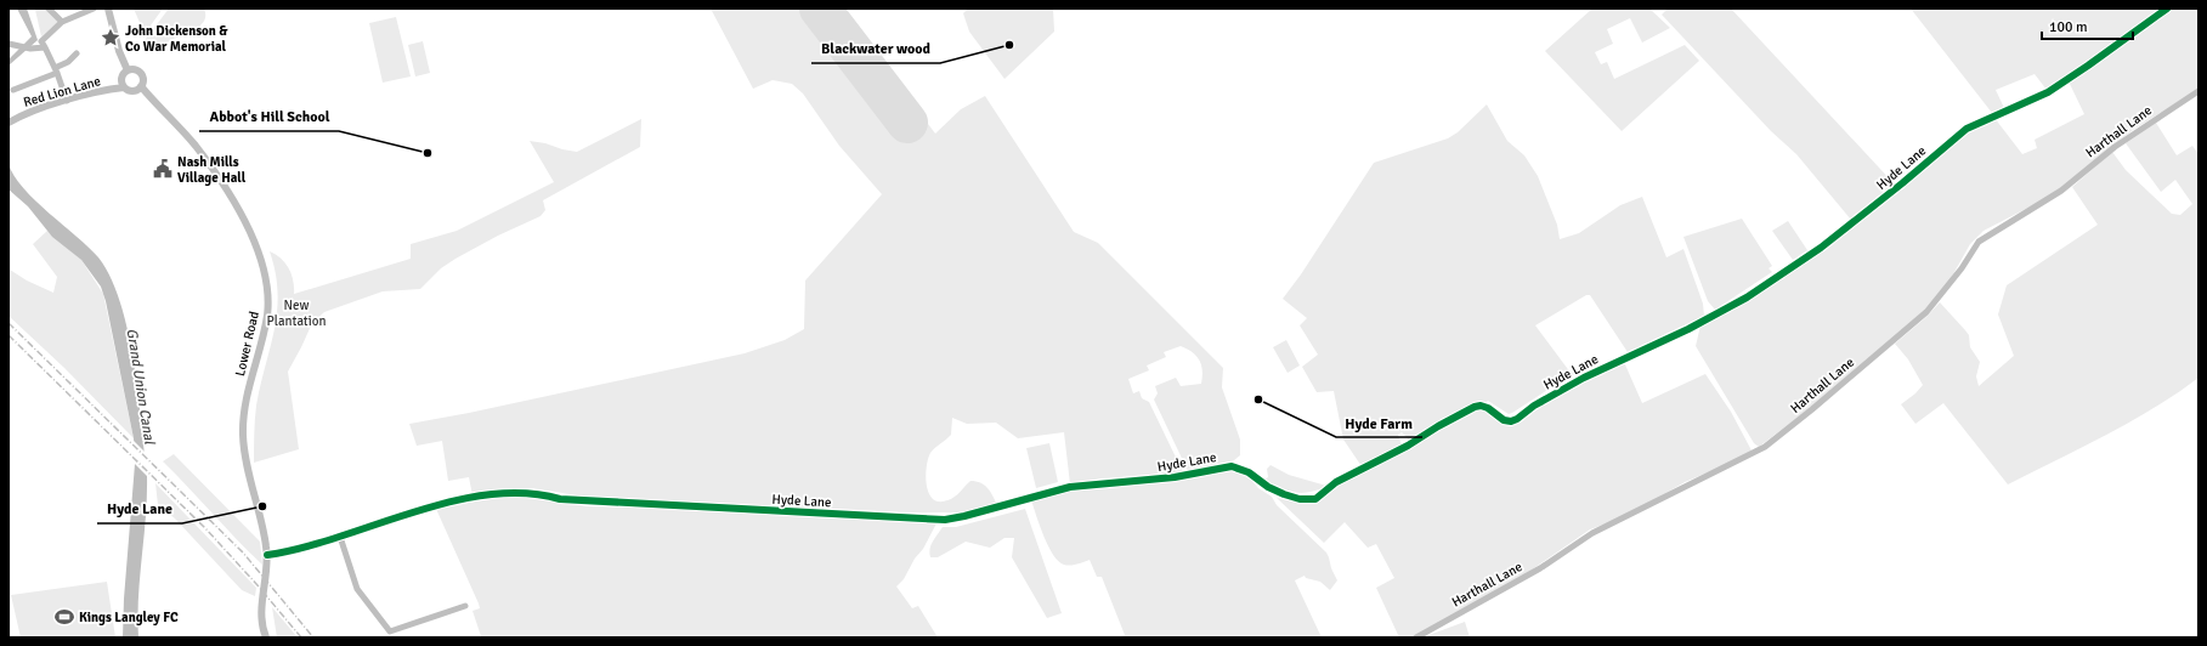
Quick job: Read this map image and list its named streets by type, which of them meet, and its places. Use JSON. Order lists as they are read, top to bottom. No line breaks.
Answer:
{"streets":{"street":["Red Lion Lane","Harthall Lane","Hyde Lane","Lower Road"]},"crossings":[["Red Lion Lane","Lower Road"],["Hyde Lane","Lower Road"]],"water":["Grand Union Canal"],"parks":["New Plantation"],"places":{"place":["John Dickenson & Co War Memorial"],"other":["Blackwater wood","Abbot's Hill School","Hyde Farm","Hyde Lane"],"public building":["Nash Mills Village Hall"],"sports":["Kings Langley FC"]},"scale_bar":"100 m"}
